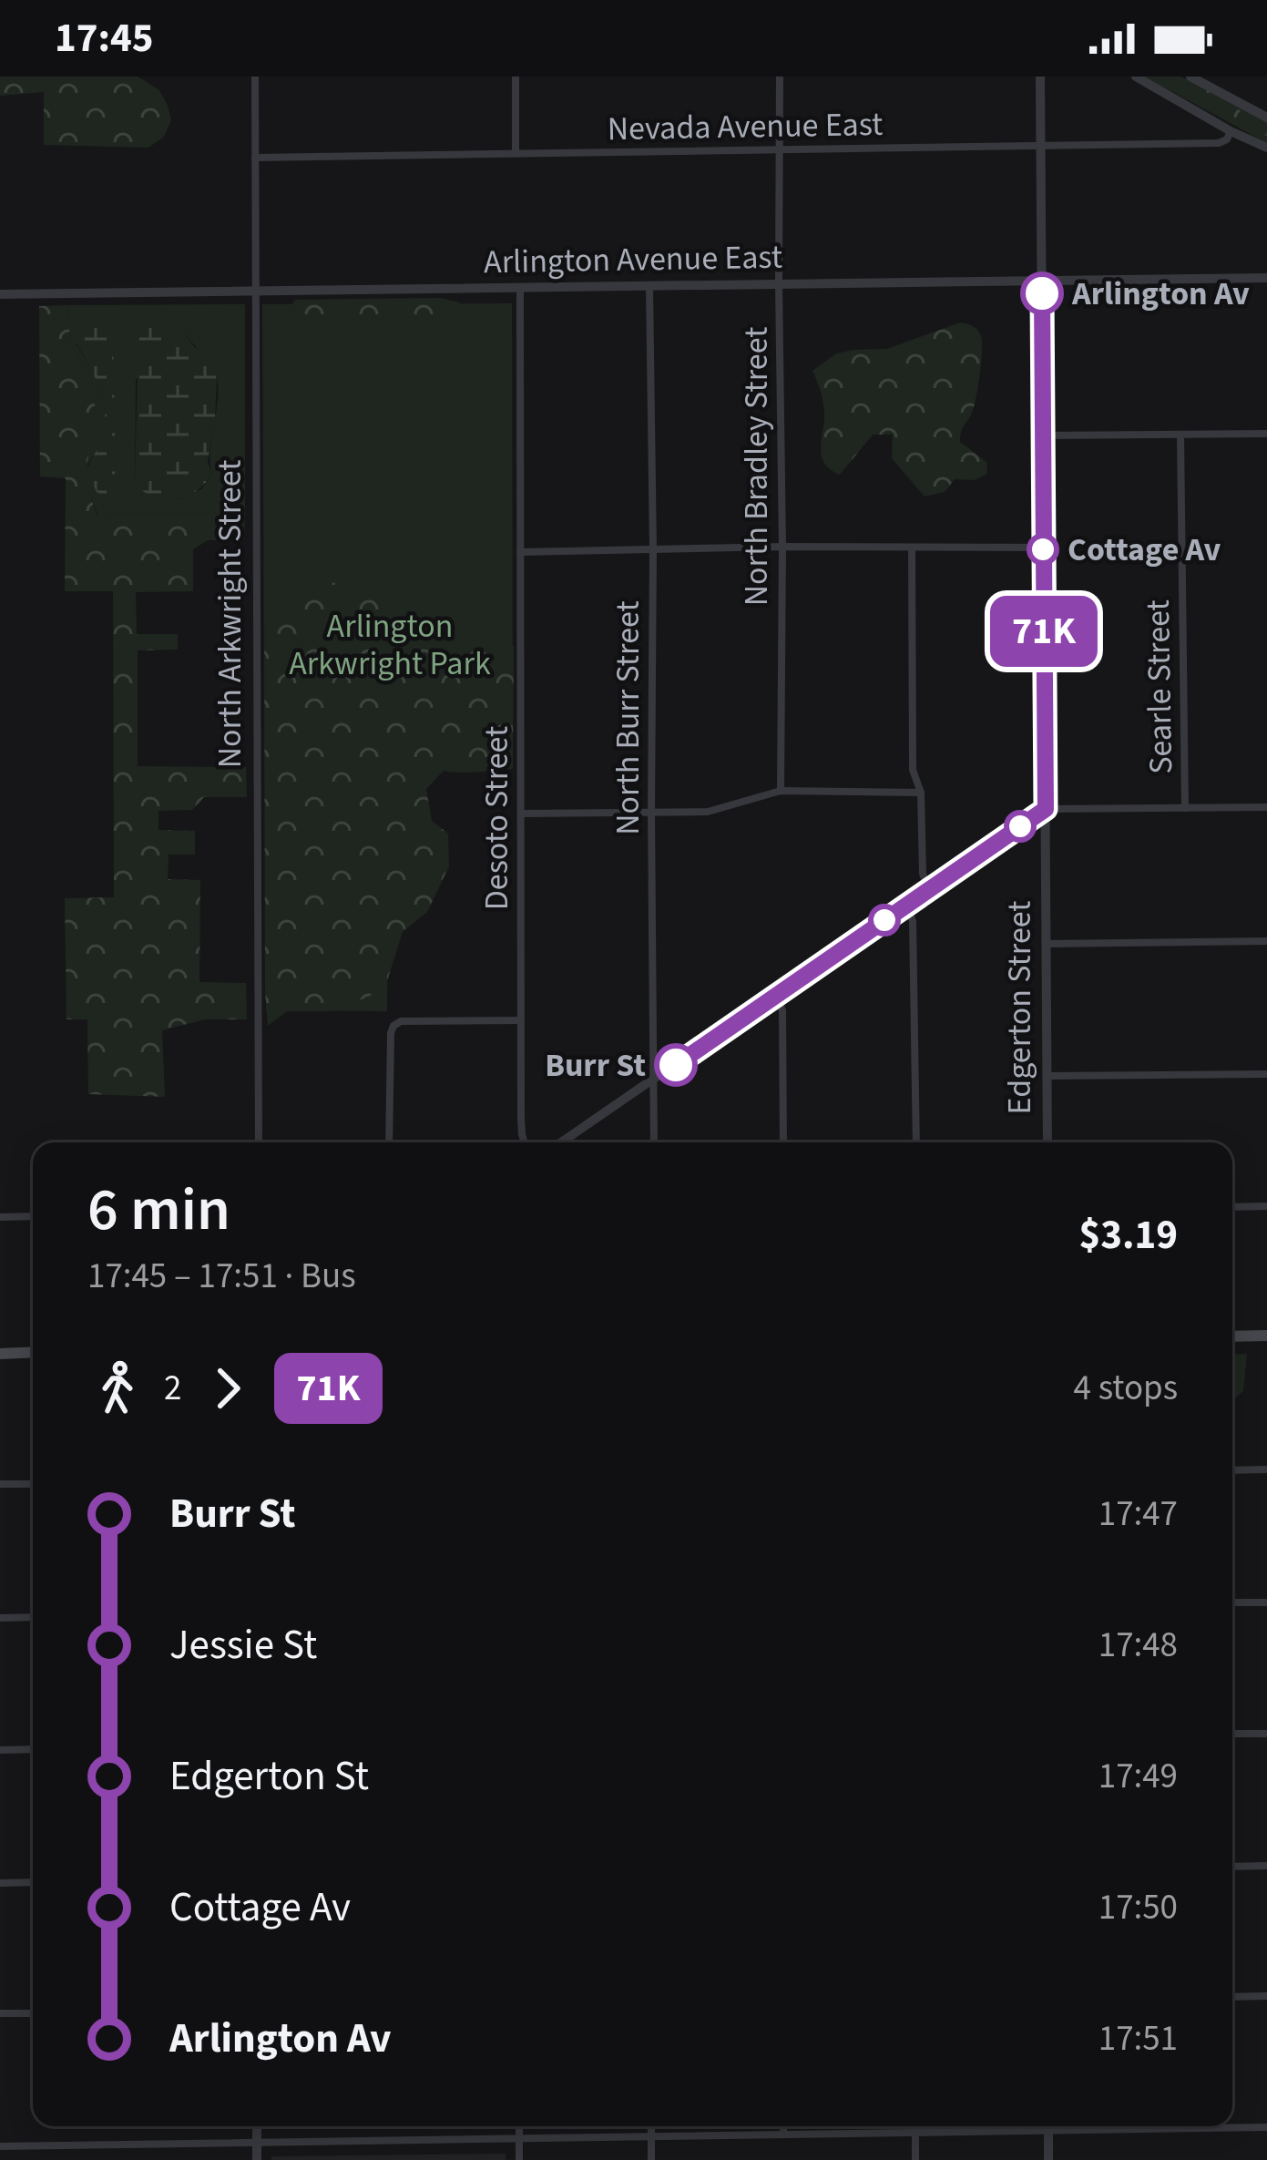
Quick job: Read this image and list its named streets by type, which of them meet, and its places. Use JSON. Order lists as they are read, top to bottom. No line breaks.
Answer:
{"streets":{"street":["Nevada Avenue East","Arlington Avenue East","North Bradley Street","North Arkwright Street","Searle Street","North Burr Street","Desoto Street","Edgerton Street"]},"crossings":[["Nevada Avenue East","North Bradley Street"],["Nevada Avenue East","North Arkwright Street"],["Nevada Avenue East","Edgerton Street"],["Arlington Avenue East","North Bradley Street"],["Arlington Avenue East","North Arkwright Street"],["Arlington Avenue East","North Burr Street"],["Arlington Avenue East","Desoto Street"],["Arlington Avenue East","Edgerton Street"]],"parks":["Arlington Arkwright Park"],"places":["Arlington Av","Cottage Av","Burr St"],"lines":["bus line 71K"],"page":{"status":"17:45","on_map":"71K","heading":["6 min","17:45 – 17:51 · Bus","$3.19"],"legs":["2","71K","4 stops"],"list":[{"name":"Burr St","value":"17:47"},{"name":"Jessie St","value":"17:48"},{"name":"Edgerton St","value":"17:49"},{"name":"Cottage Av","value":"17:50"},{"name":"Arlington Av","value":"17:51"}]}}
